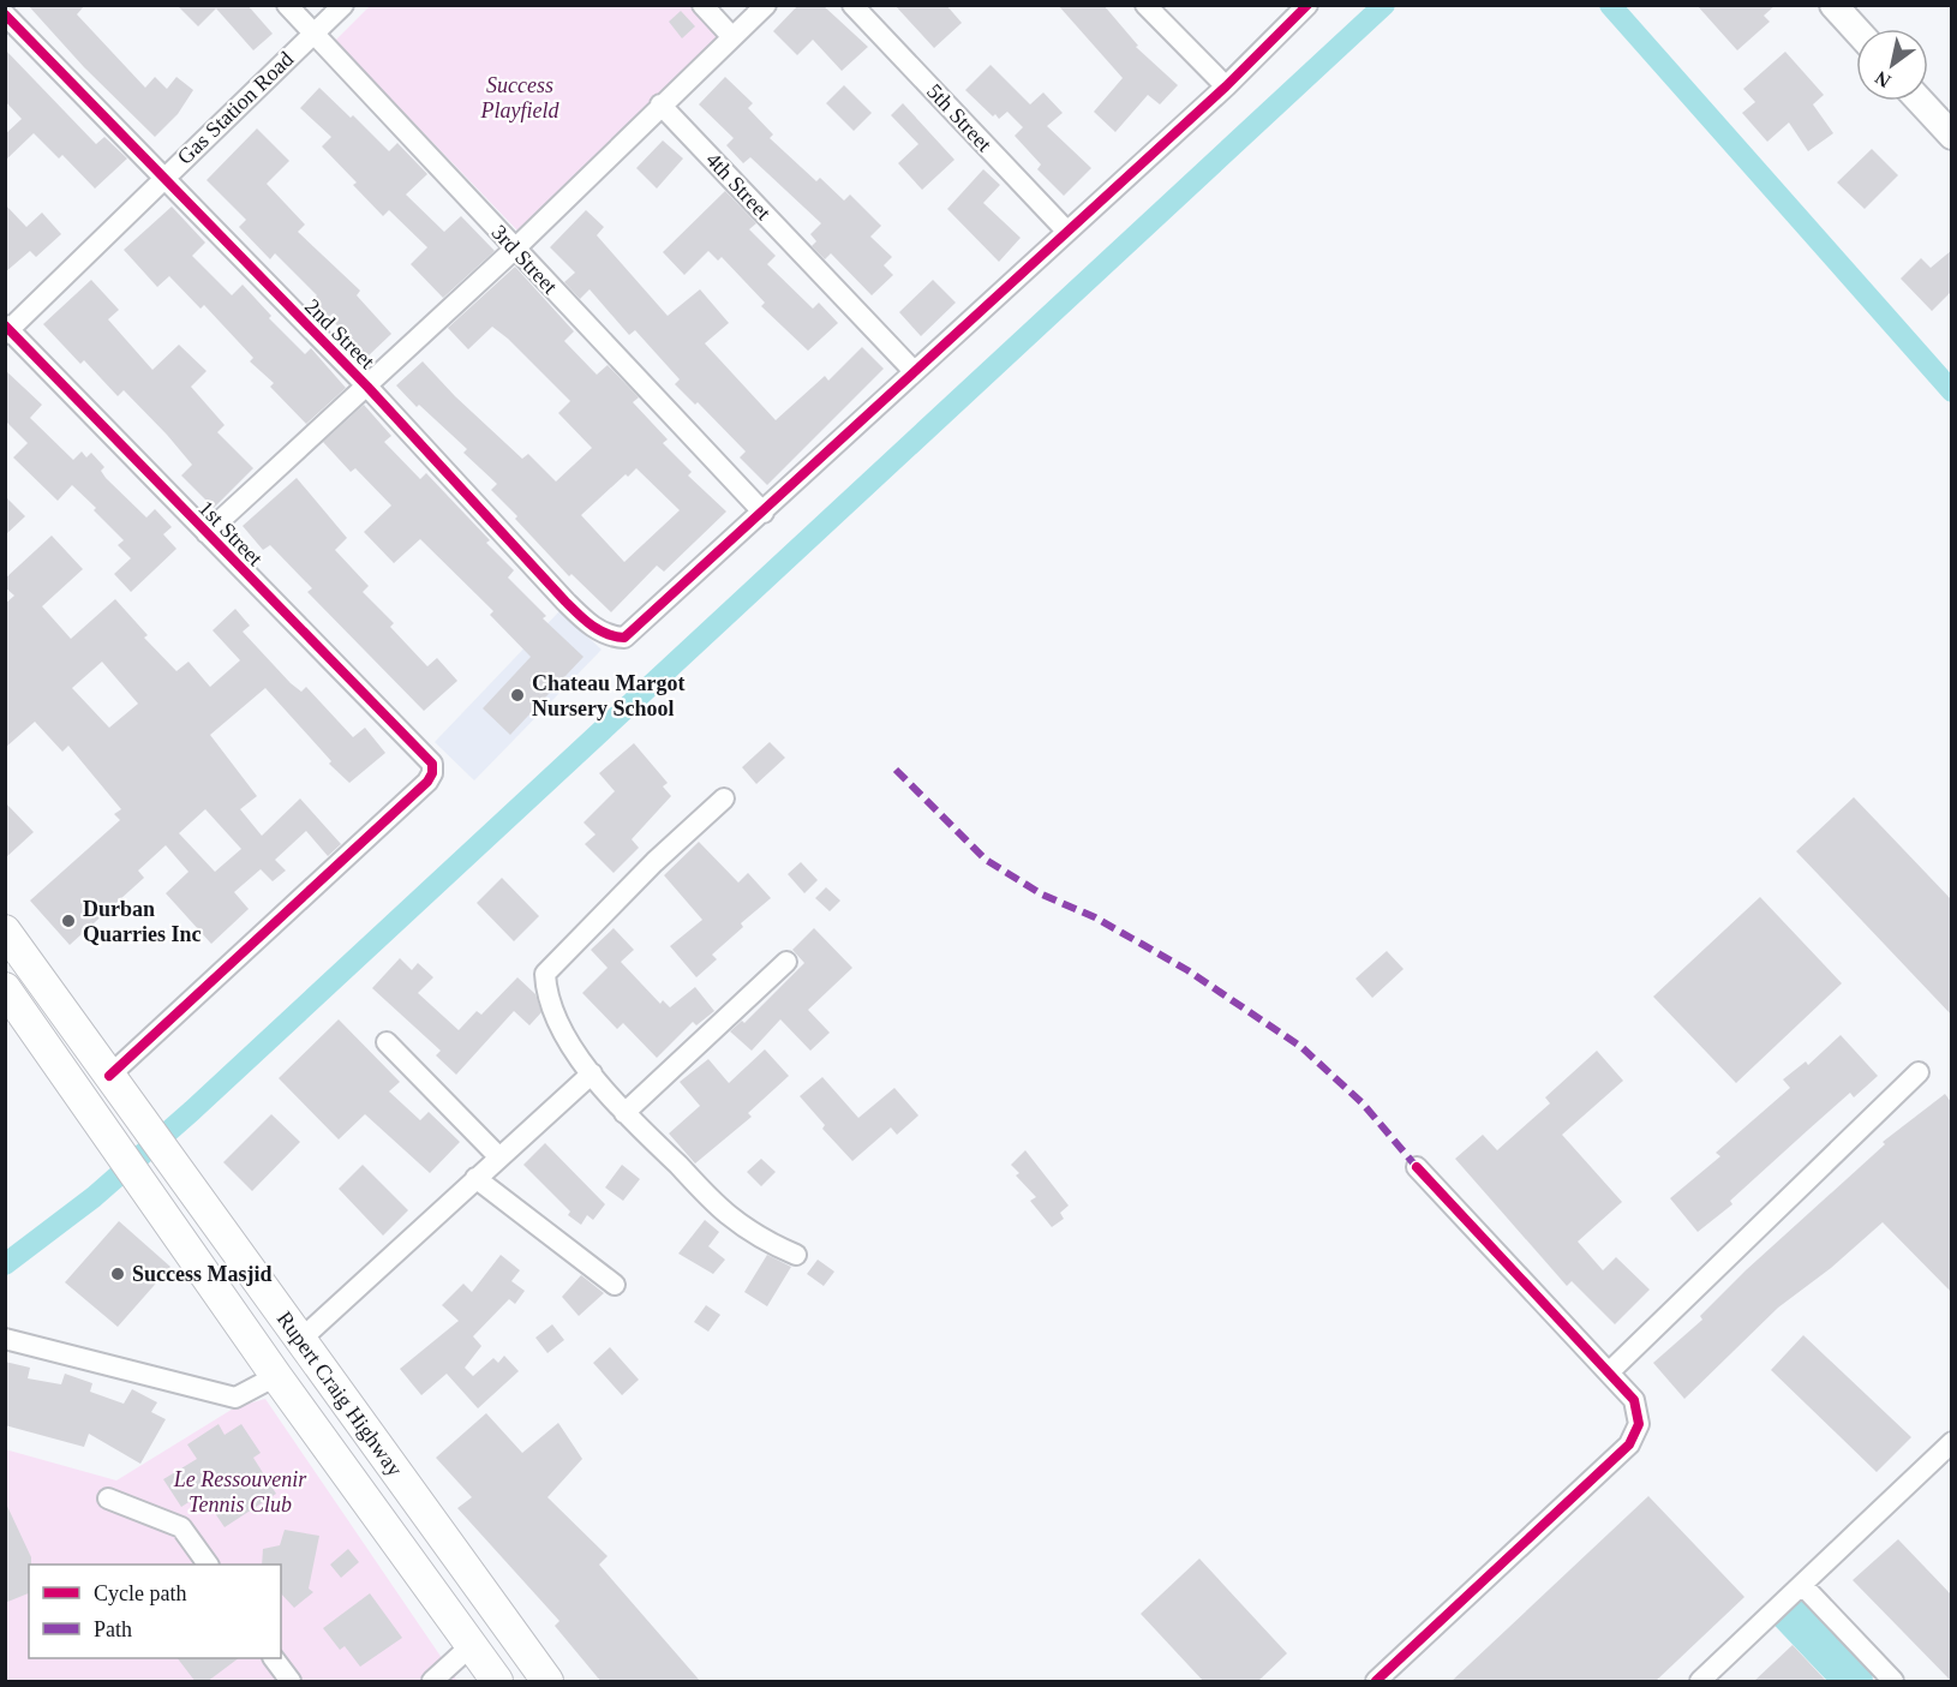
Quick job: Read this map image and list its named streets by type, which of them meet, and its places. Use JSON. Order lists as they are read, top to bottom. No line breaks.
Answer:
{"streets":{"main road":["Rupert Craig Highway"],"street":["Gas Station Road","5th Street","4th Street","3rd Street","2nd Street","1st Street"]},"crossings":[["Gas Station Road","3rd Street"],["Gas Station Road","2nd Street"],["Gas Station Road","1st Street"],["3rd Street","2nd Street"],["1st Street","Rupert Craig Highway"]],"parks":["Success Playfield","Le Ressouvenir Tennis Club"],"places":["Chateau Margot Nursery School","Durban Quarries Inc","Success Masjid"],"legend":["Cycle path","Path"],"north":"bottom left"}
